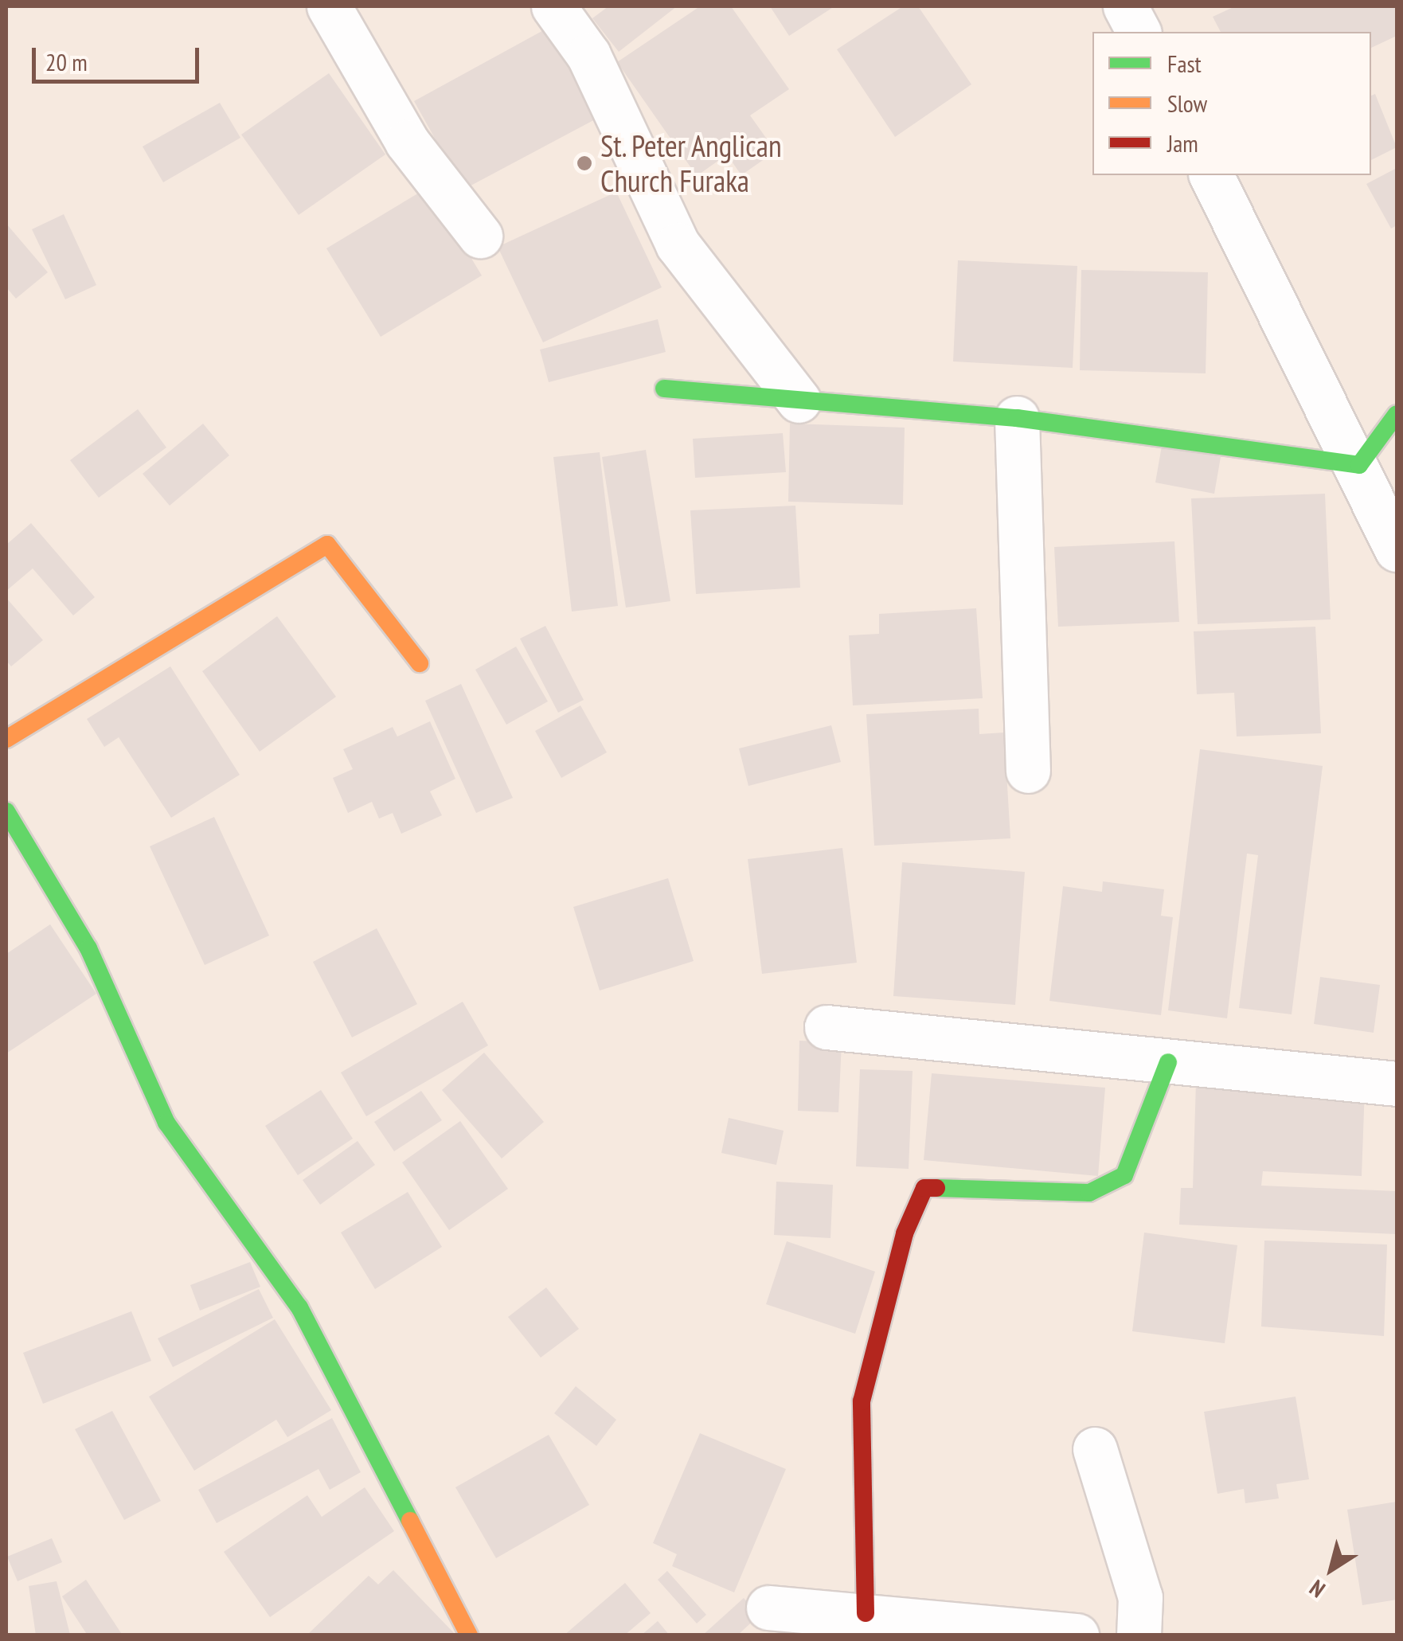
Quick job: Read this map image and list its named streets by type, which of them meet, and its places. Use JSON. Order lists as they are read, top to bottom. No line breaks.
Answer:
{"places":["St. Peter Anglican Church Furaka"],"legend":["Fast","Slow","Jam"],"scale_bar":"20 m","north":"bottom left"}
